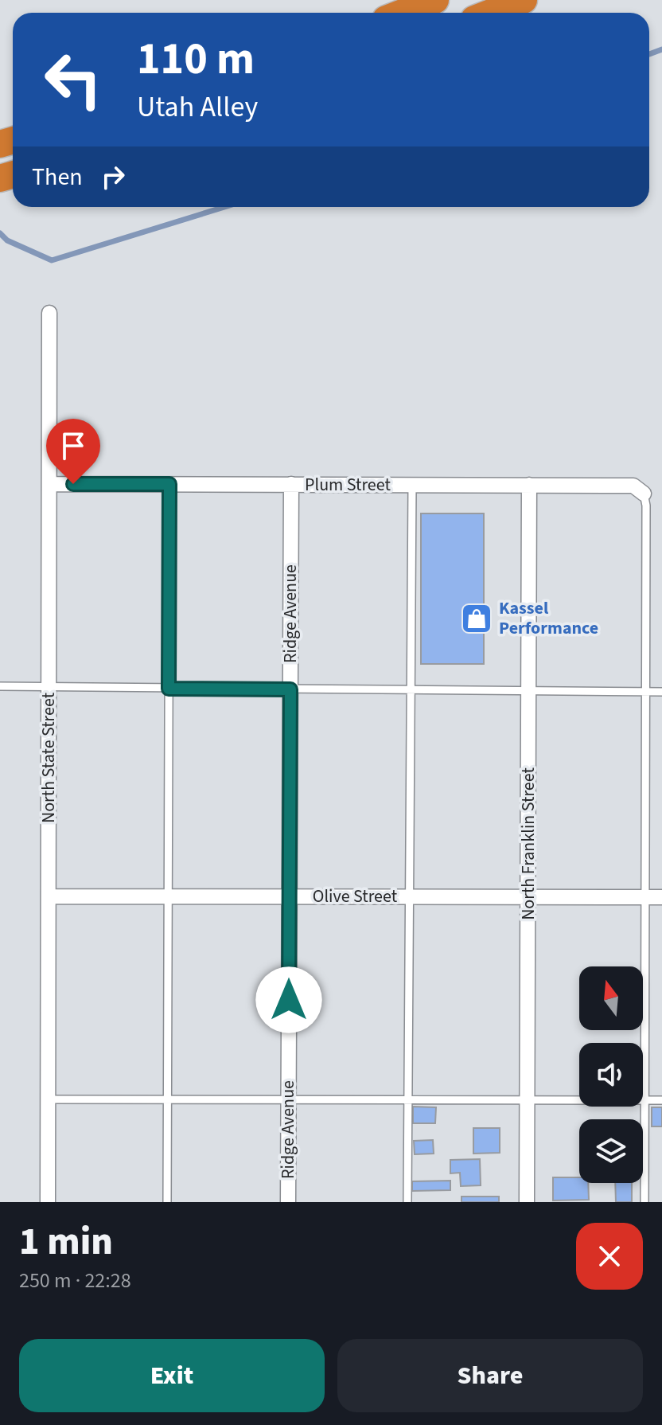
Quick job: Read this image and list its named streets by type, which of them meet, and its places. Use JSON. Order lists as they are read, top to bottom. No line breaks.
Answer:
{"streets":{"street":["Plum Street","Ridge Avenue","North State Street","North Franklin Street","Olive Street"]},"crossings":[["Plum Street","Ridge Avenue"],["Plum Street","North State Street"],["Plum Street","North Franklin Street"],["Ridge Avenue","Olive Street"],["North State Street","Olive Street"],["North Franklin Street","Olive Street"]],"places":{"shop":["Kassel Performance"]},"north":"top","page":{"turn":["110 m","Utah Alley"],"then":"Then","heading":["1 min","250 m · 22:28"],"buttons":["Exit","Share"]}}
